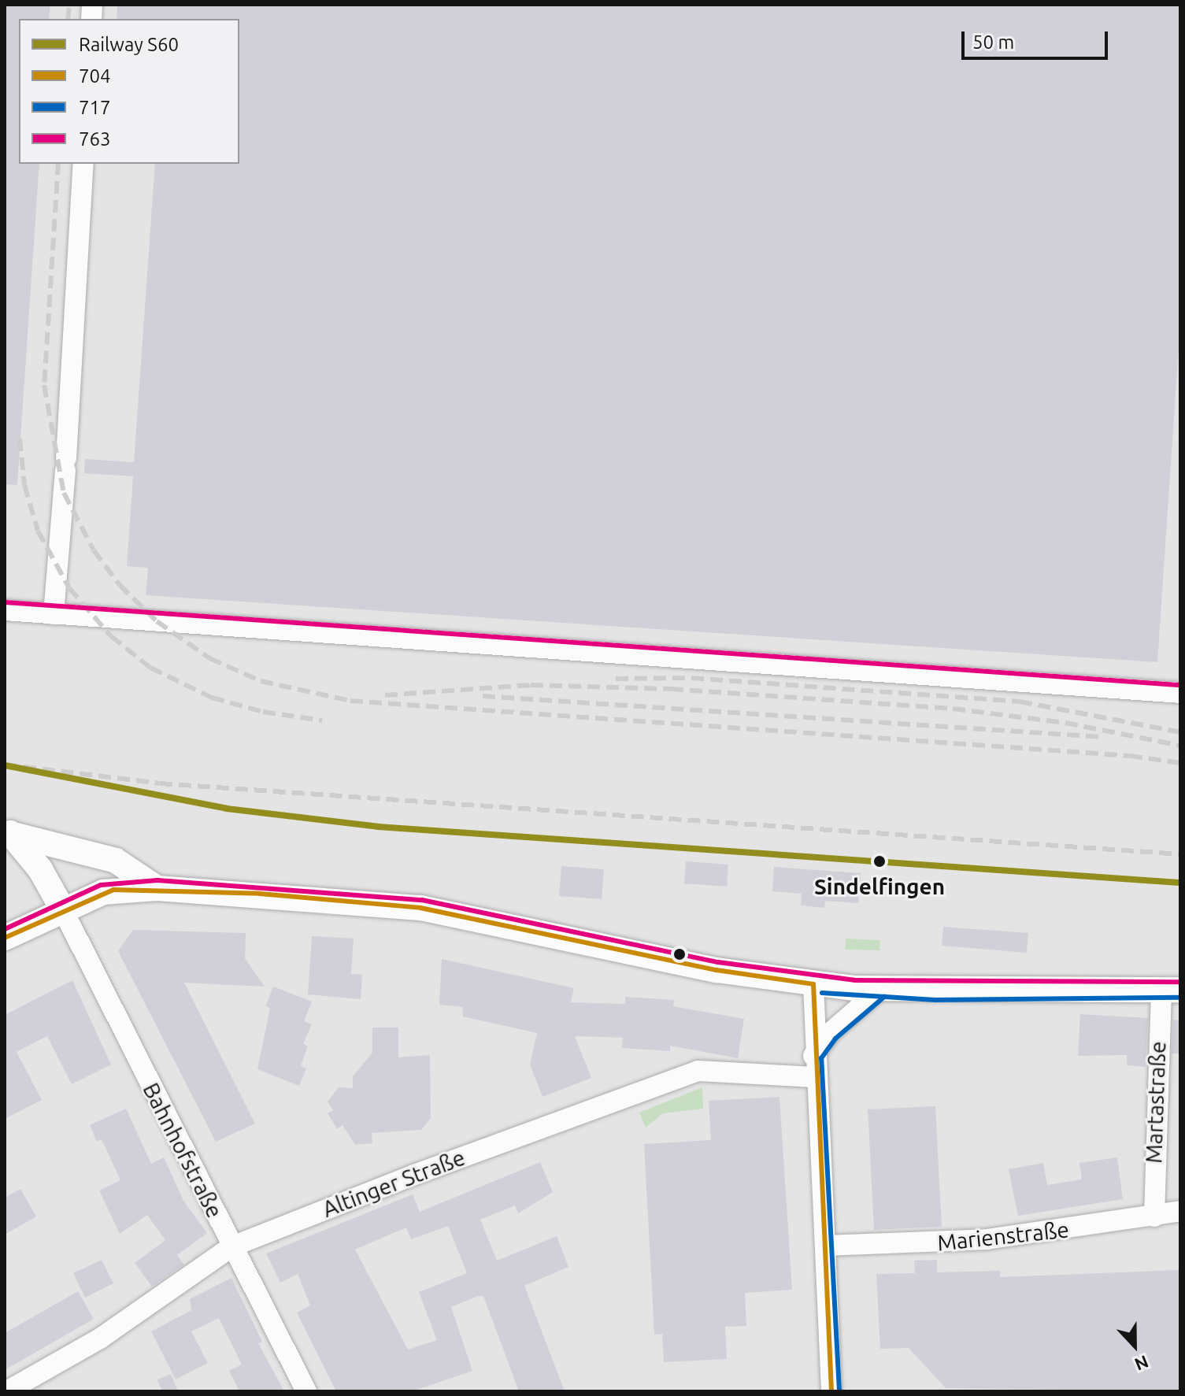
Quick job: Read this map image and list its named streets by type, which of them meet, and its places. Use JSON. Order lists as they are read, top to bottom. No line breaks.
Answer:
{"streets":{"street":["Martastraße","Bahnhofstraße","Altinger Straße","Marienstraße"]},"crossings":[["Martastraße","Marienstraße"],["Bahnhofstraße","Altinger Straße"]],"places":["Sindelfingen"],"lines":["transit line 763","rail line S60","transit line 704","transit line 717"],"legend":["Railway S60","704","717","763"],"scale_bar":"50 m","north":"bottom"}
